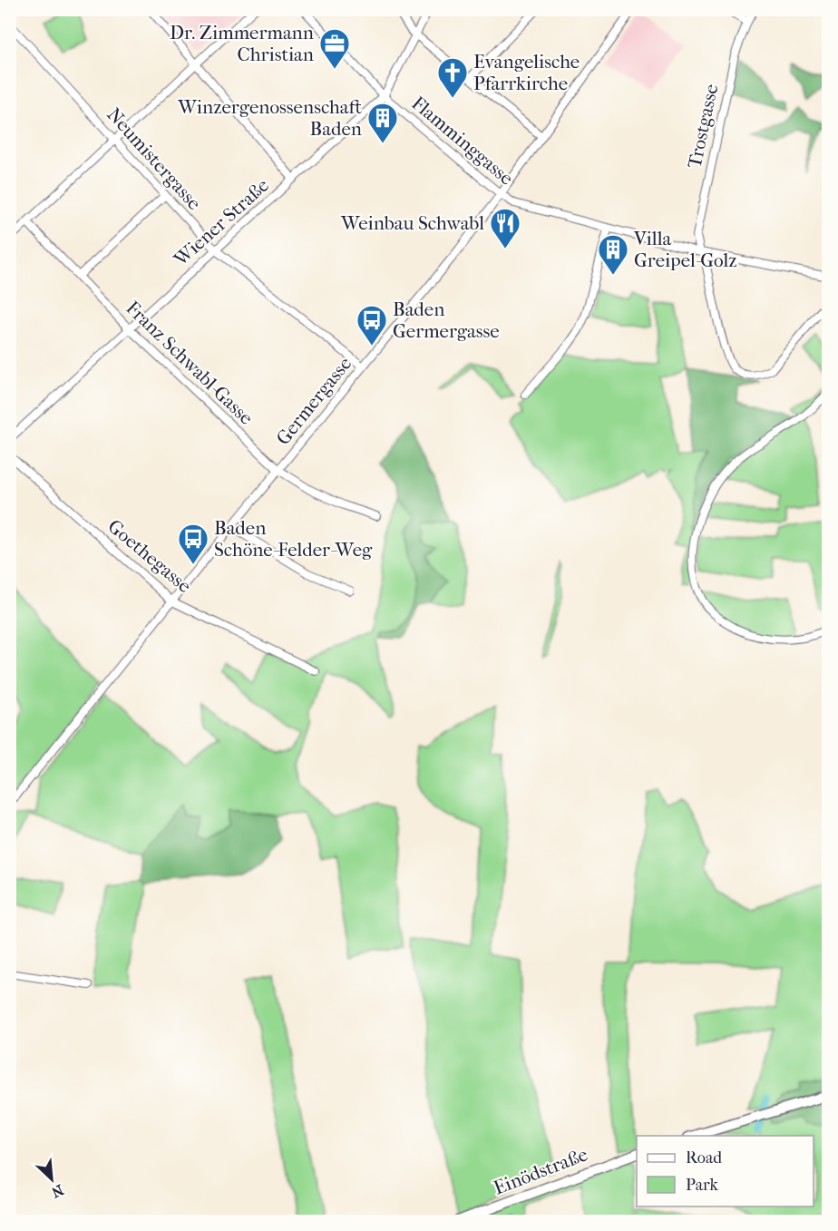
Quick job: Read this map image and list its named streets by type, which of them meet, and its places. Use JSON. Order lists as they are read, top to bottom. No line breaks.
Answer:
{"streets":{"street":["Trostgasse","Flamminggasse","Neumistergasse","Wiener Straße","Franz Schwabl-Gasse","Germergasse","Goethegasse","Einödstraße"]},"crossings":[["Trostgasse","Flamminggasse"],["Flamminggasse","Wiener Straße"],["Flamminggasse","Germergasse"],["Neumistergasse","Wiener Straße"],["Neumistergasse","Germergasse"],["Wiener Straße","Franz Schwabl-Gasse"],["Franz Schwabl-Gasse","Germergasse"],["Germergasse","Goethegasse"]],"places":{"office":["Dr. Zimmermann Christian"],"church":["Evangelische Pfarrkirche"],"building":["Winzergenossenschaft Baden","Villa Greipel-Golz"],"restaurant":["Weinbau Schwabl"],"bus stop":["Baden Germergasse","Baden Schöne-Felder-Weg"]},"legend":["Road","Park"],"north":"bottom right"}
